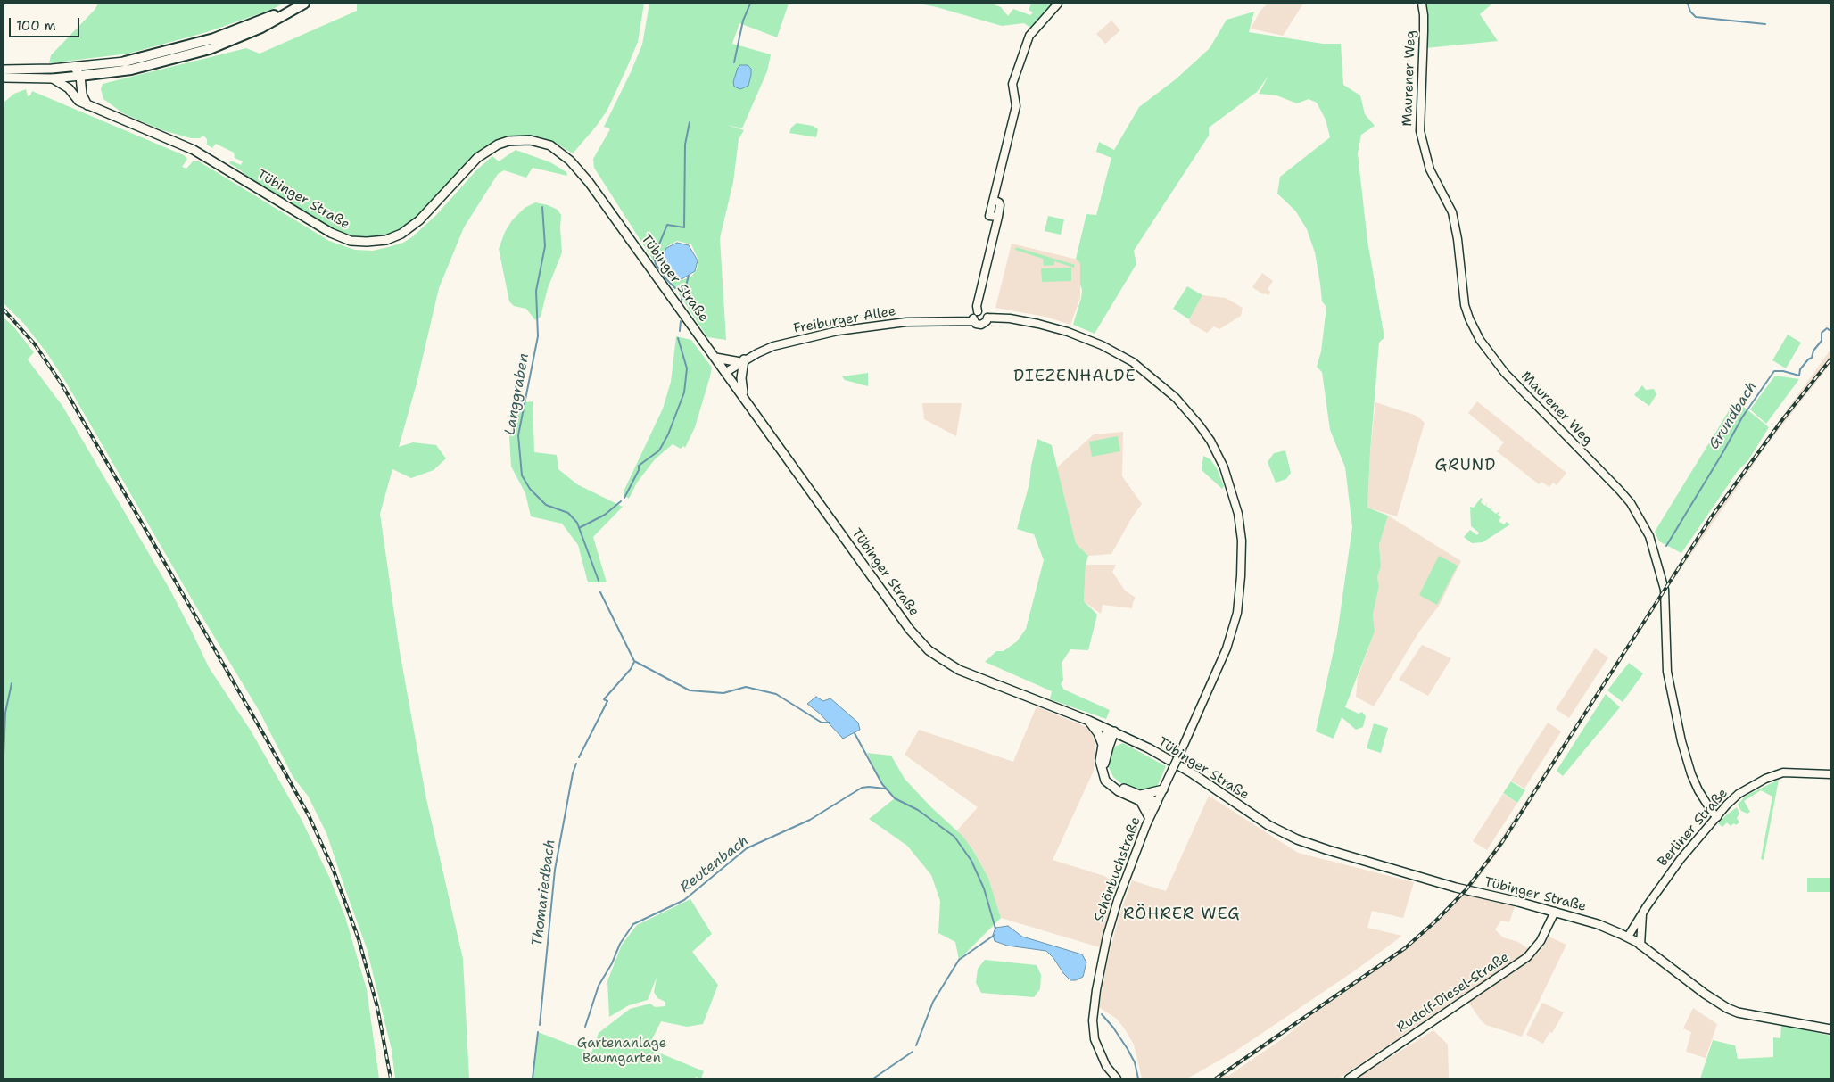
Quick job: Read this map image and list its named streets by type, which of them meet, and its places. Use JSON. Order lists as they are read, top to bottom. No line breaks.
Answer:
{"streets":{"main road":["Tübinger Straße"],"street":["Maurener Weg","Freiburger Allee","Berliner Straße","Schönbuchstraße","Rudolf-Diesel-Straße"]},"crossings":[["Maurener Weg","Berliner Straße"],["Tübinger Straße","Freiburger Allee"],["Tübinger Straße","Berliner Straße"],["Tübinger Straße","Rudolf-Diesel-Straße"],["Freiburger Allee","Schönbuchstraße"]],"districts":["DIEZENHALDE","GRUND","RÖHRER WEG"],"water":["Langgraben","Grundbach","Reutenbach","Thomariedbach"],"parks":["Gartenanlage Baumgarten"],"scale_bar":"100 m"}
